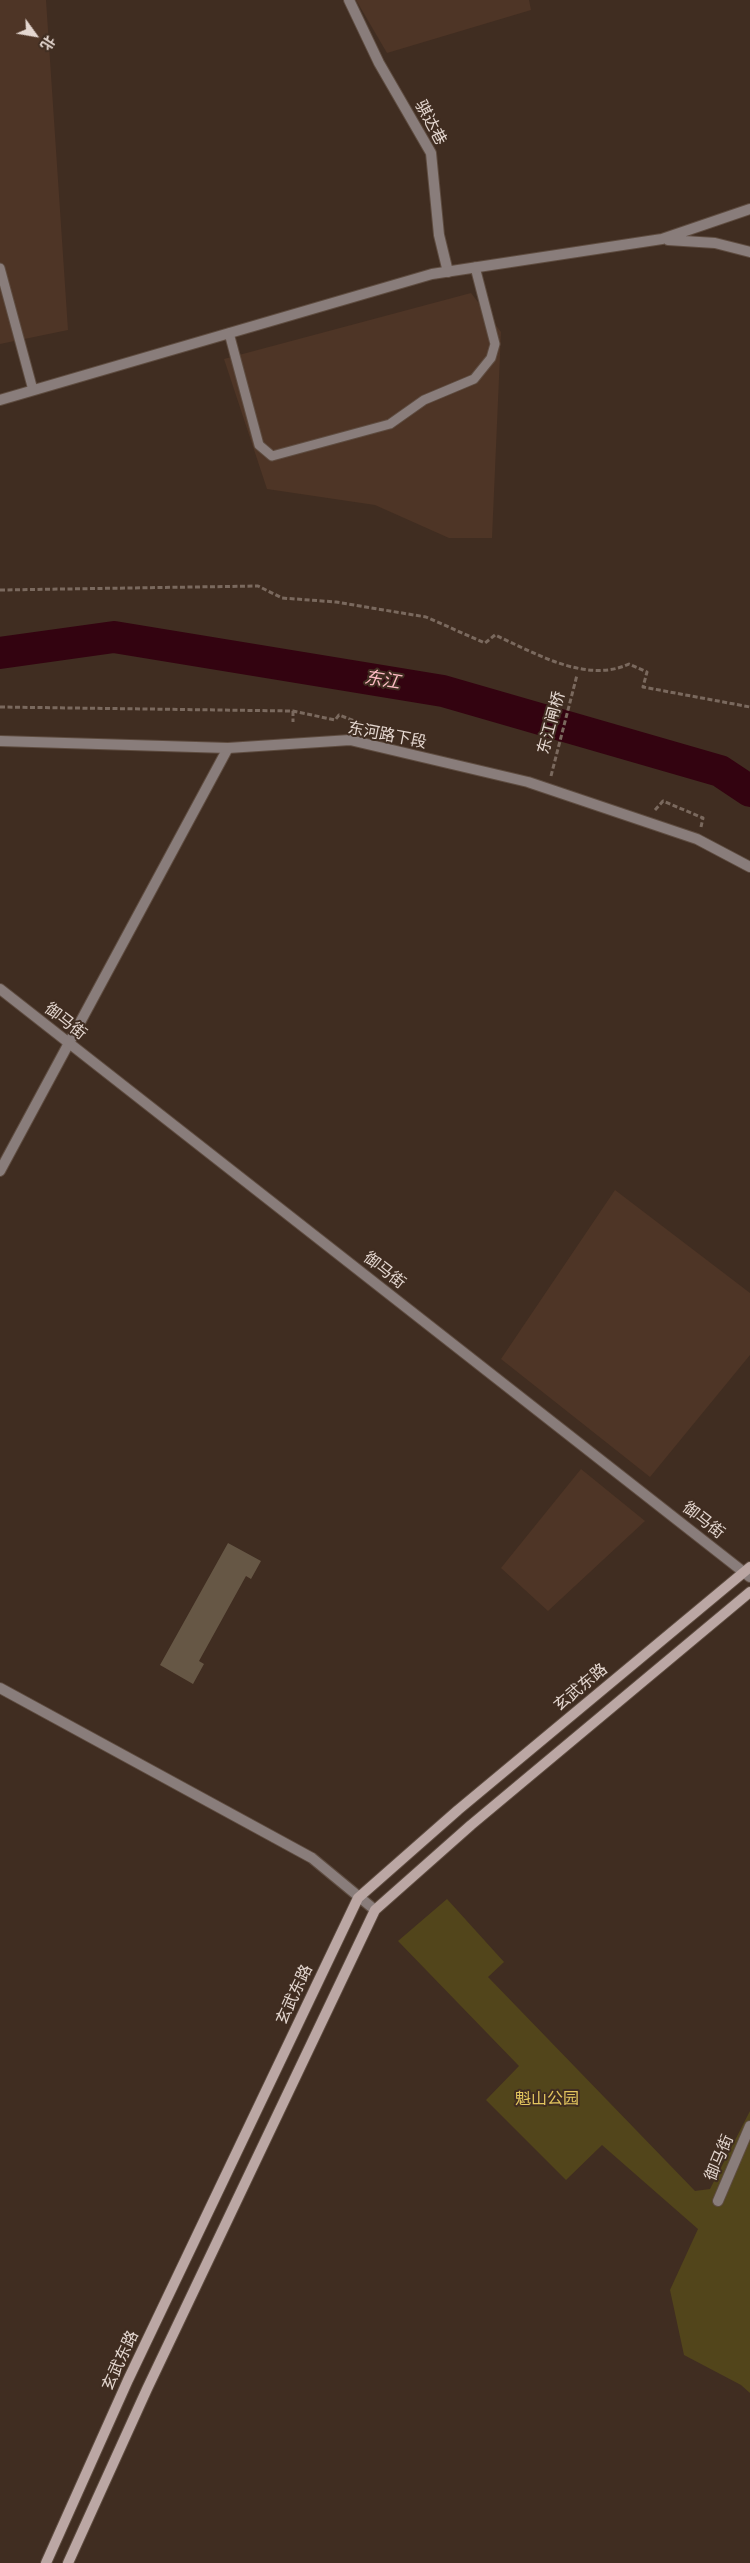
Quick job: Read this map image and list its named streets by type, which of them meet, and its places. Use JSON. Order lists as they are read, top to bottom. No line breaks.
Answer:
{"streets":{"main road":["玄武东路"],"street":["骐达巷","东河路下段","御马街"],"path":["东江闸桥"]},"crossings":[["御马街","玄武东路"]],"water":["东江"],"parks":["魁山公园"],"north":"bottom right"}
